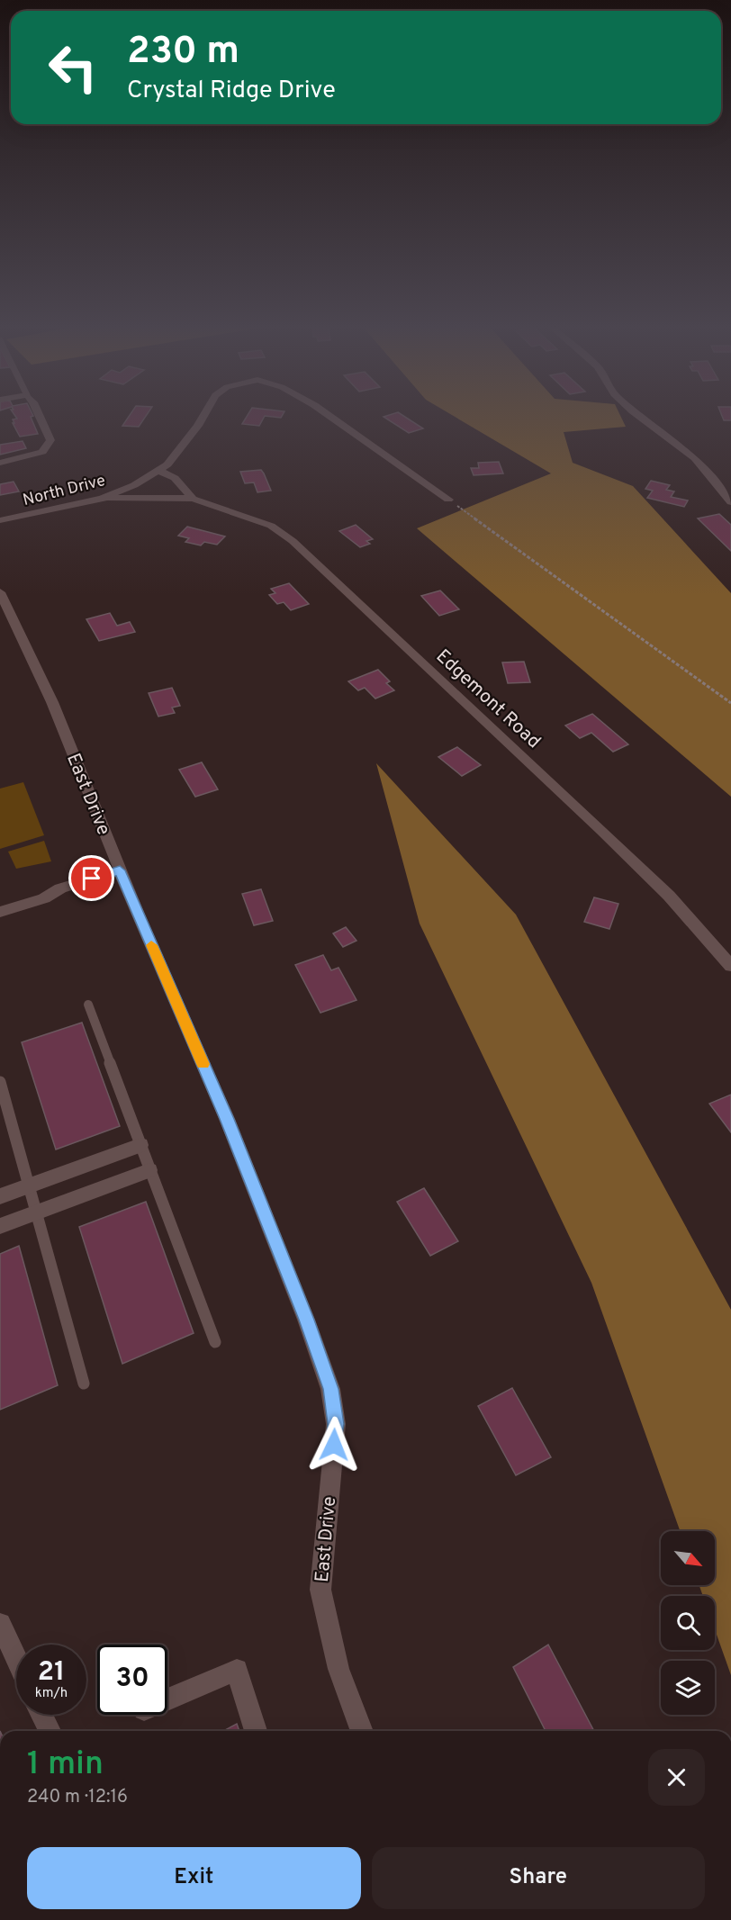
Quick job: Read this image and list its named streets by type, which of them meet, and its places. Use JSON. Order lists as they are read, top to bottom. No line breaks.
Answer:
{"streets":{"street":["North Drive","Edgemont Road","East Drive"]},"crossings":[["North Drive","Edgemont Road"]],"north":"bottom right","page":{"turn":["230 m","Crystal Ridge Drive"],"speed":"21 km/h","limit":"30","heading":["1 min","240 m · 12:16"],"buttons":["Exit","Share"]}}
